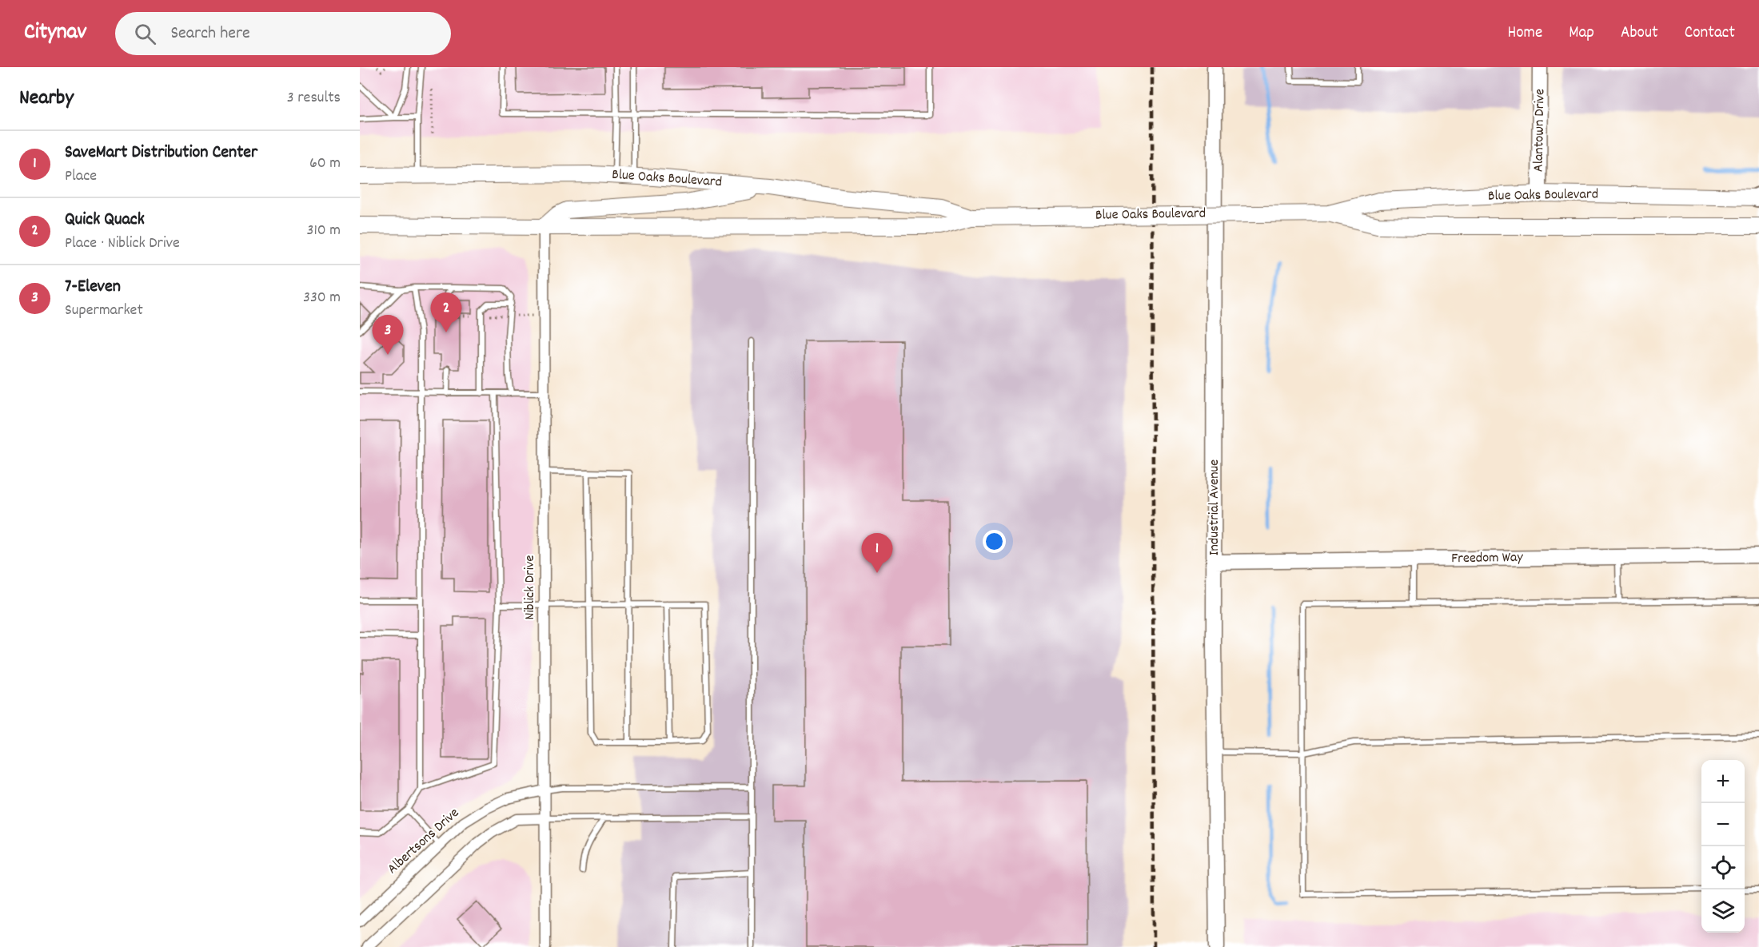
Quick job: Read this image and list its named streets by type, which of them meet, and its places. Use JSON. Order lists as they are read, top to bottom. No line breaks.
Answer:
{"streets":{"main road":["Blue Oaks Boulevard"],"street":["Alantown Drive","Industrial Avenue","Freedom Way","Niblick Drive","Albertsons Drive"]},"crossings":[["Alantown Drive","Blue Oaks Boulevard"],["Blue Oaks Boulevard","Niblick Drive"],["Industrial Avenue","Freedom Way"],["Niblick Drive","Albertsons Drive"]],"page":{"header":"Citynav","search":"Search here","nav":["Home","Map","About","Contact"],"heading":["Nearby","3 results"],"list":[{"mark":"1","name":"SaveMart Distribution Center","note":"Place","value":"60 m"},{"mark":"2","name":"Quick Quack","note":"Place · Niblick Drive","value":"310 m"},{"mark":"3","name":"7-Eleven","note":"Supermarket","value":"330 m"}],"pins":["2","3","1"],"map_buttons":["+","−"]}}
